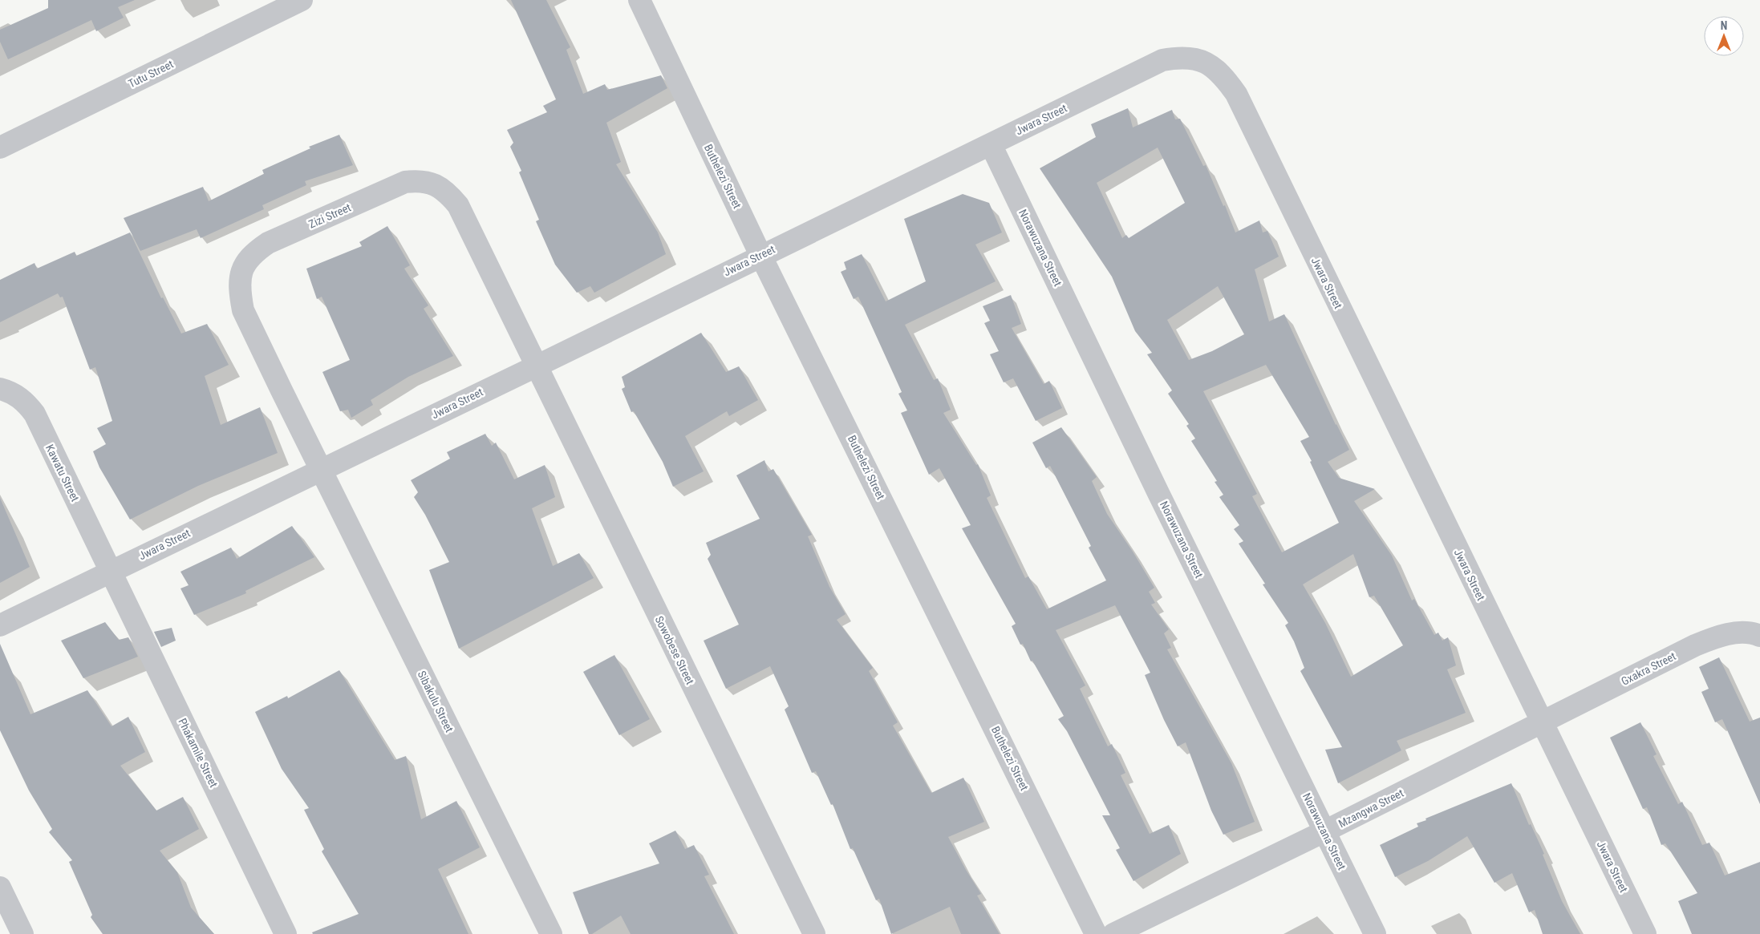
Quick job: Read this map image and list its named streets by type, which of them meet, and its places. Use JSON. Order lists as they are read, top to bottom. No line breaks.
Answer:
{"streets":{"street":["Tutu Street","Jwara Street","Buthelezi Street","Zizi Street","Norawuzana Street","Kawatu Street","Sowobese Street","Gxakra Street","Sibakulu Street","Phakamile Street","Mzangwa Street"]},"crossings":[["Jwara Street","Buthelezi Street"],["Jwara Street","Zizi Street"],["Jwara Street","Norawuzana Street"],["Jwara Street","Kawatu Street"],["Jwara Street","Sowobese Street"],["Jwara Street","Gxakra Street"],["Jwara Street","Sibakulu Street"],["Jwara Street","Phakamile Street"],["Jwara Street","Mzangwa Street"],["Zizi Street","Sowobese Street"],["Zizi Street","Sibakulu Street"],["Norawuzana Street","Mzangwa Street"],["Kawatu Street","Phakamile Street"],["Gxakra Street","Mzangwa Street"]],"north":"top"}
